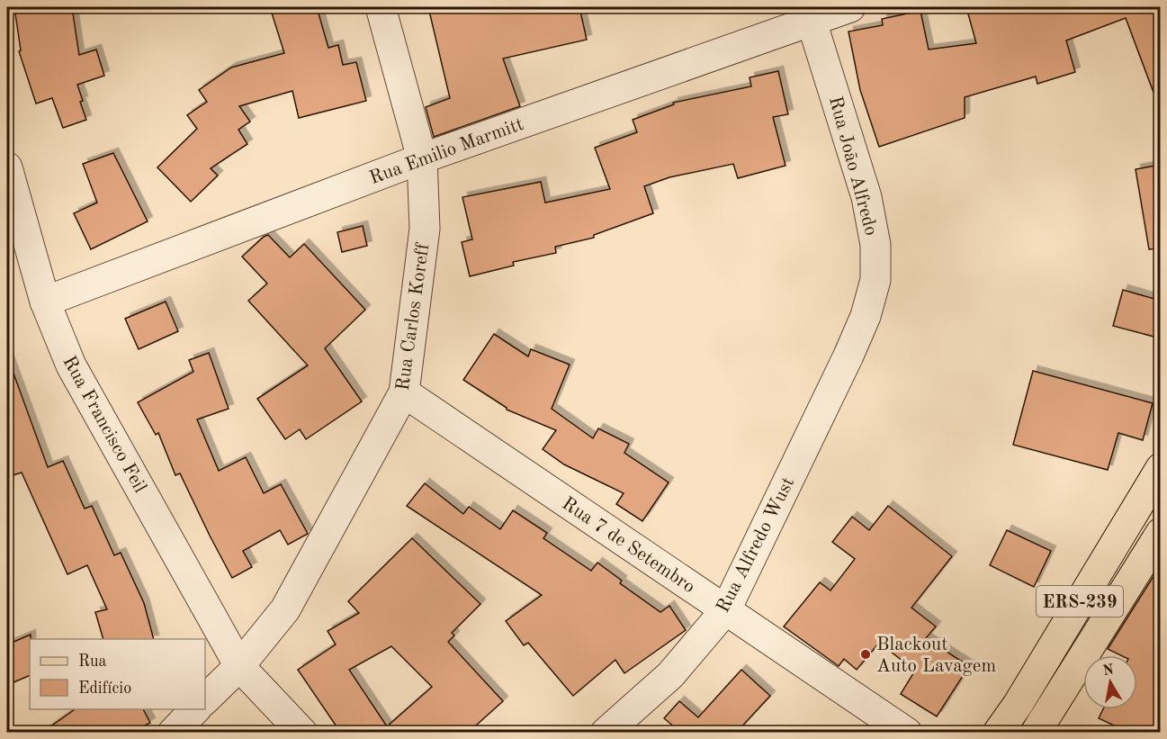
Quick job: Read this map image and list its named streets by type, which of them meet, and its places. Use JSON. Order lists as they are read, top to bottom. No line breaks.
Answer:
{"streets":{"main road":["ERS-239"],"street":["Rua Emilio Marmitt","Rua João Alfredo","Rua Carlos Koreff","Rua Francisco Feil","Rua 7 de Setembro","Rua Alfredo Wust"]},"crossings":[["Rua Emilio Marmitt","Rua João Alfredo"],["Rua Emilio Marmitt","Rua Carlos Koreff"],["Rua Emilio Marmitt","Rua Francisco Feil"],["Rua João Alfredo","Rua Alfredo Wust"],["Rua Carlos Koreff","Rua Francisco Feil"],["Rua Carlos Koreff","Rua 7 de Setembro"],["Rua 7 de Setembro","Rua Alfredo Wust"]],"places":["Blackout Auto Lavagem"],"legend":["Rua","Edifício"],"north":"top"}
